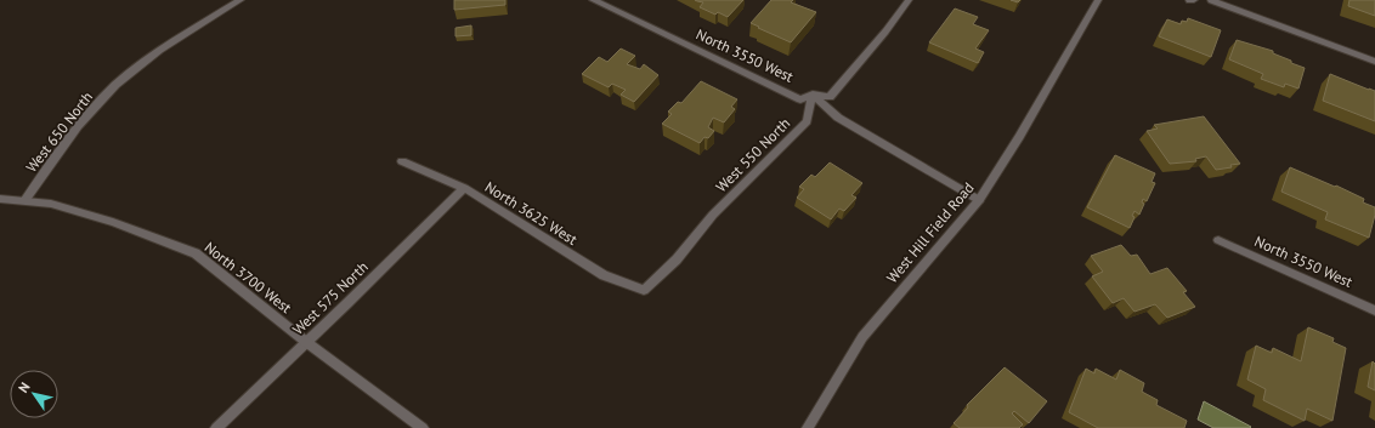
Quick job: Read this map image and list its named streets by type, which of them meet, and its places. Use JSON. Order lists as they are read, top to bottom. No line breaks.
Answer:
{"streets":{"street":["North 3550 West","West 650 North","West 550 North","North 3625 West","West Hill Field Road","North 3700 West","West 575 North"]},"crossings":[["North 3550 West","West 550 North"],["West 650 North","North 3700 West"],["West 550 North","North 3625 West"],["North 3625 West","West 575 North"],["North 3700 West","West 575 North"]],"north":"top left"}
